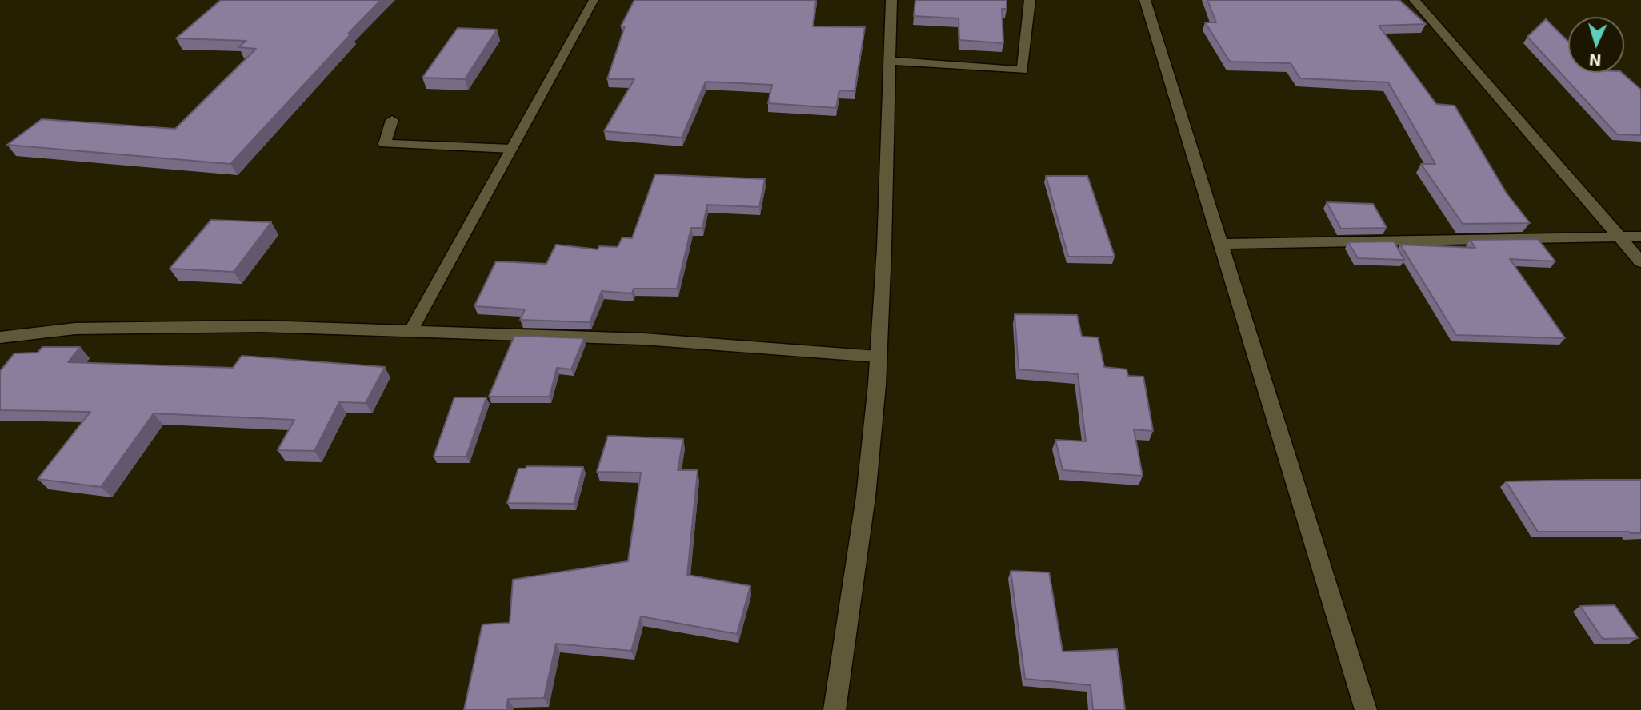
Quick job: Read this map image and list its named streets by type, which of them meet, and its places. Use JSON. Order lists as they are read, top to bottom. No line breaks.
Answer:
{"north":"bottom"}
